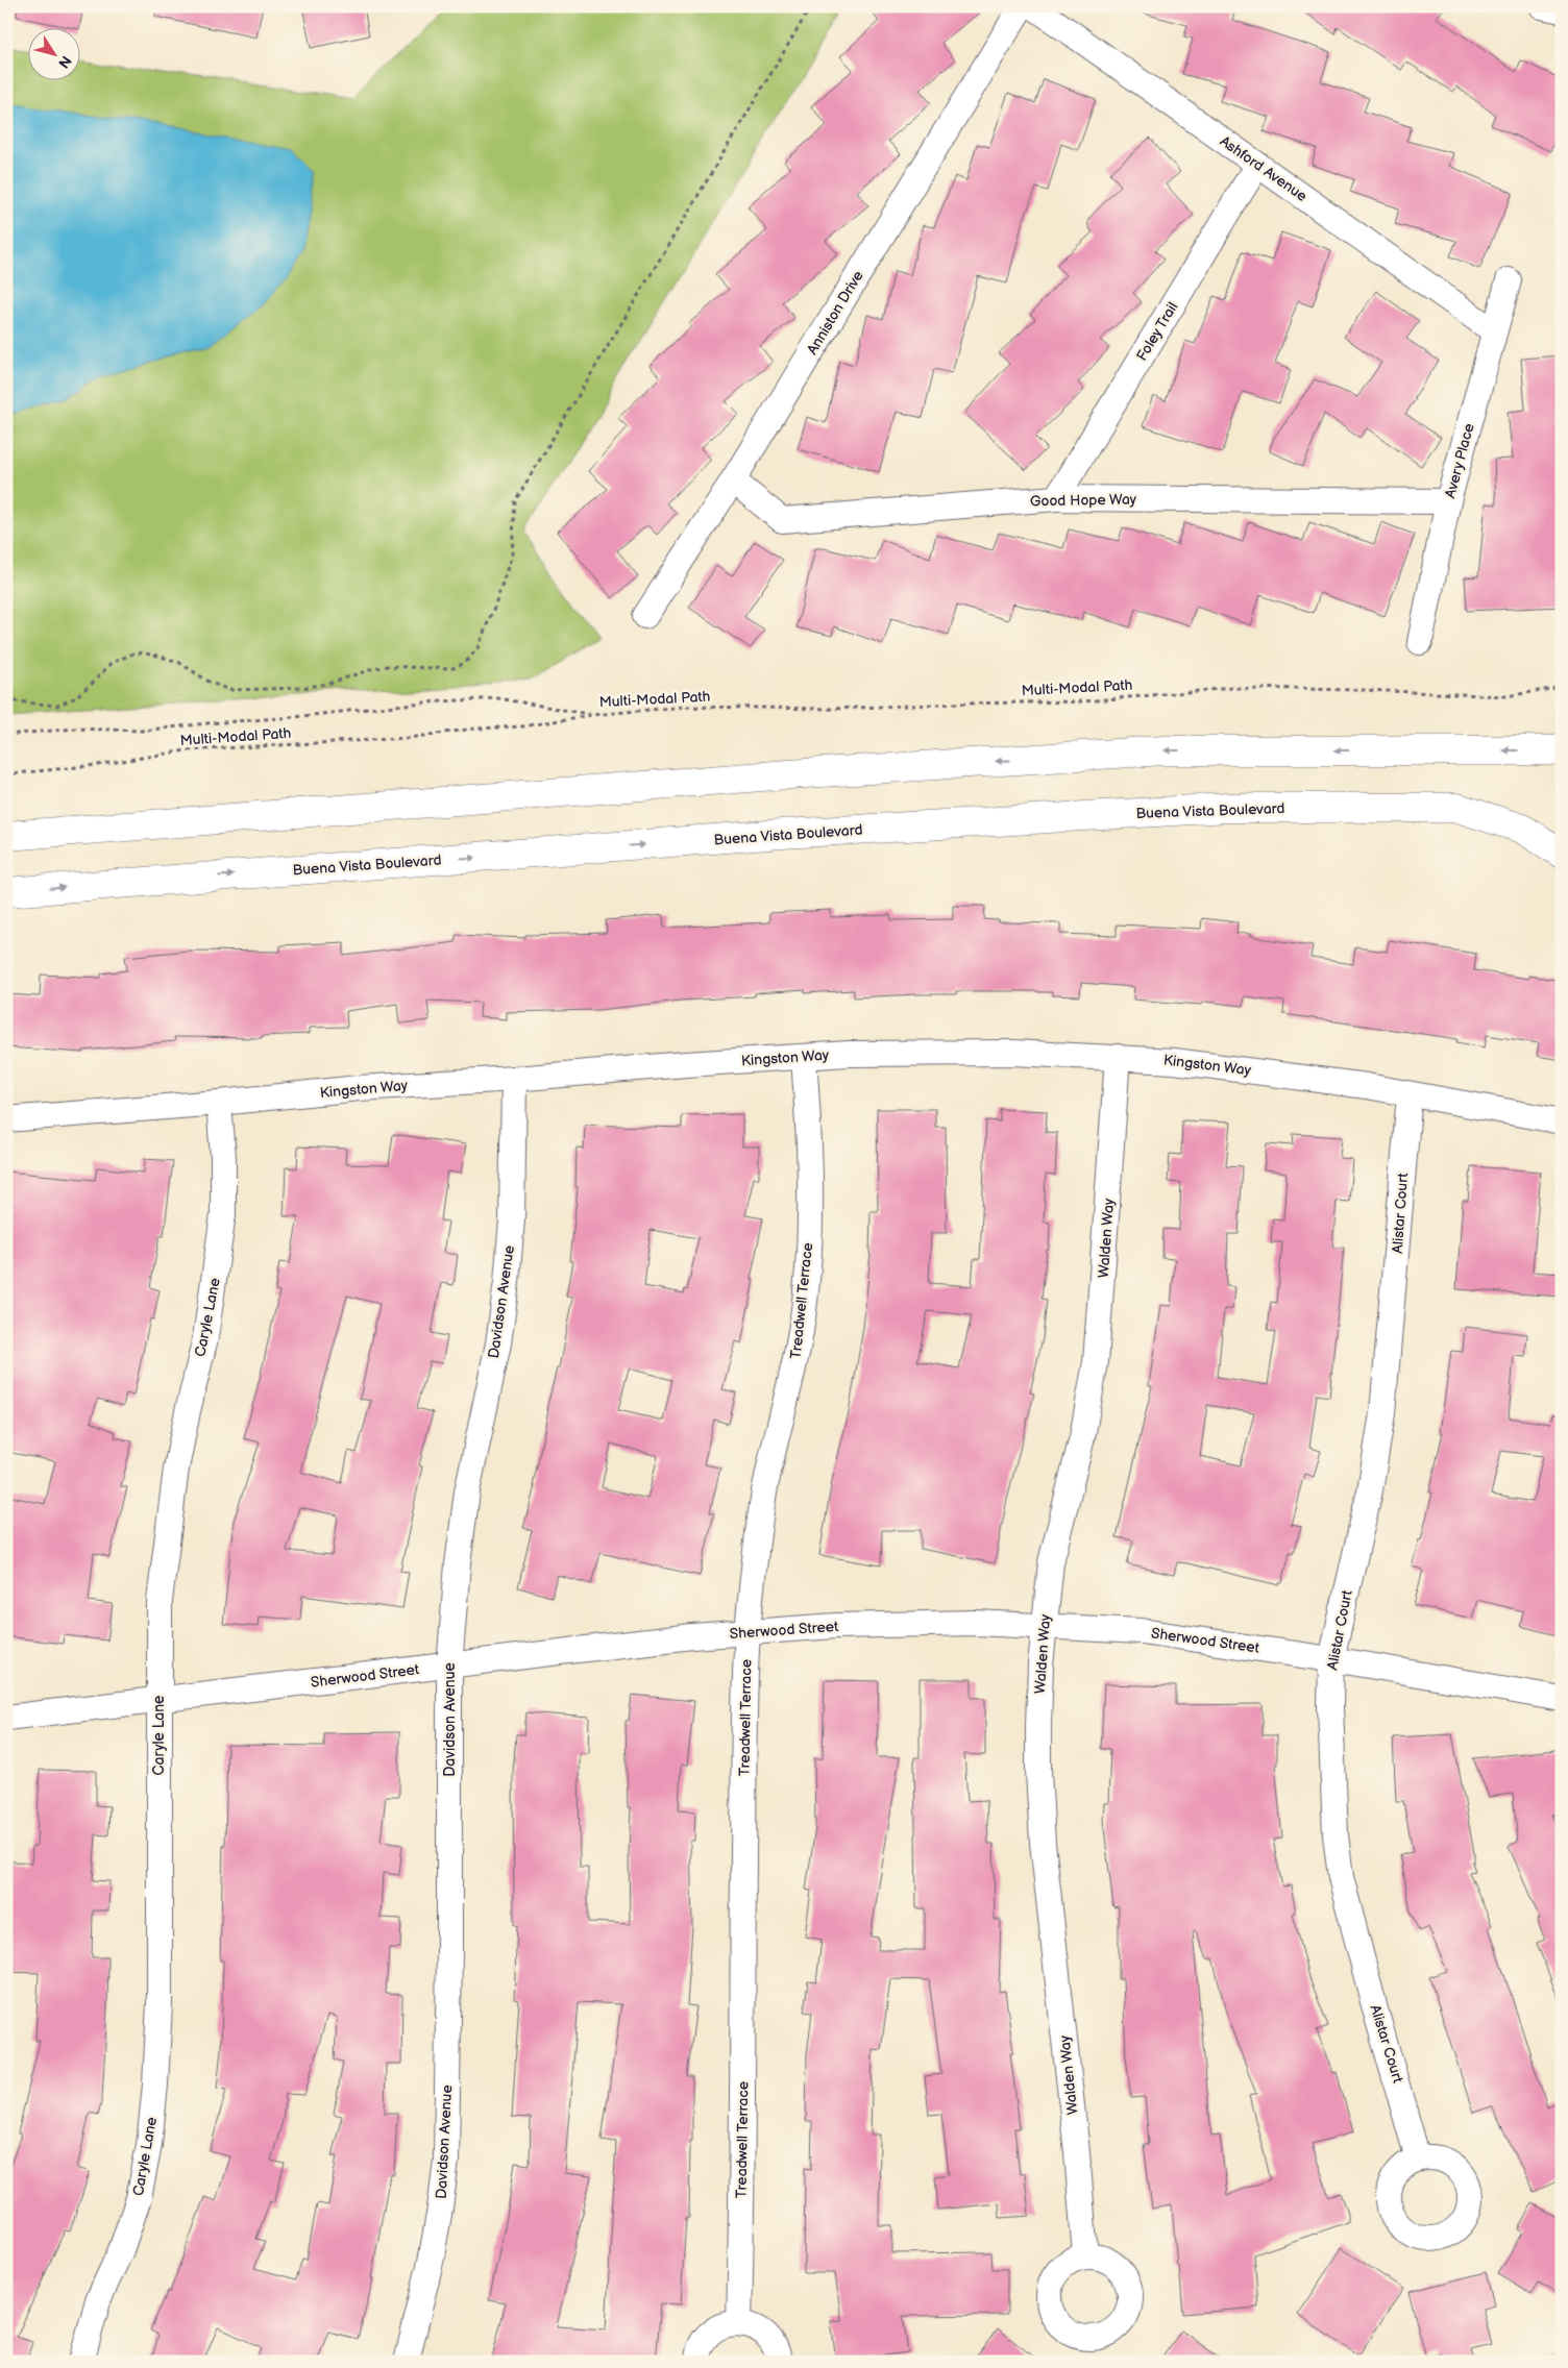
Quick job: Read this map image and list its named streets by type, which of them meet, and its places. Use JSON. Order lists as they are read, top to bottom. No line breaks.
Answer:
{"streets":{"main road":["Buena Vista Boulevard"],"street":["Ashford Avenue","Anniston Drive","Foley Trail","Avery Place","Good Hope Way","Kingston Way","Alistar Court","Walden Way","Treadwell Terrace","Davidson Avenue","Caryle Lane","Sherwood Street"],"path":["Multi-Modal Path"]},"crossings":[["Ashford Avenue","Foley Trail"],["Ashford Avenue","Avery Place"],["Anniston Drive","Good Hope Way"],["Foley Trail","Good Hope Way"],["Avery Place","Good Hope Way"],["Kingston Way","Alistar Court"],["Kingston Way","Walden Way"],["Kingston Way","Treadwell Terrace"],["Kingston Way","Davidson Avenue"],["Kingston Way","Caryle Lane"],["Alistar Court","Sherwood Street"],["Walden Way","Sherwood Street"],["Treadwell Terrace","Sherwood Street"],["Davidson Avenue","Sherwood Street"],["Caryle Lane","Sherwood Street"]],"north":"bottom right"}
